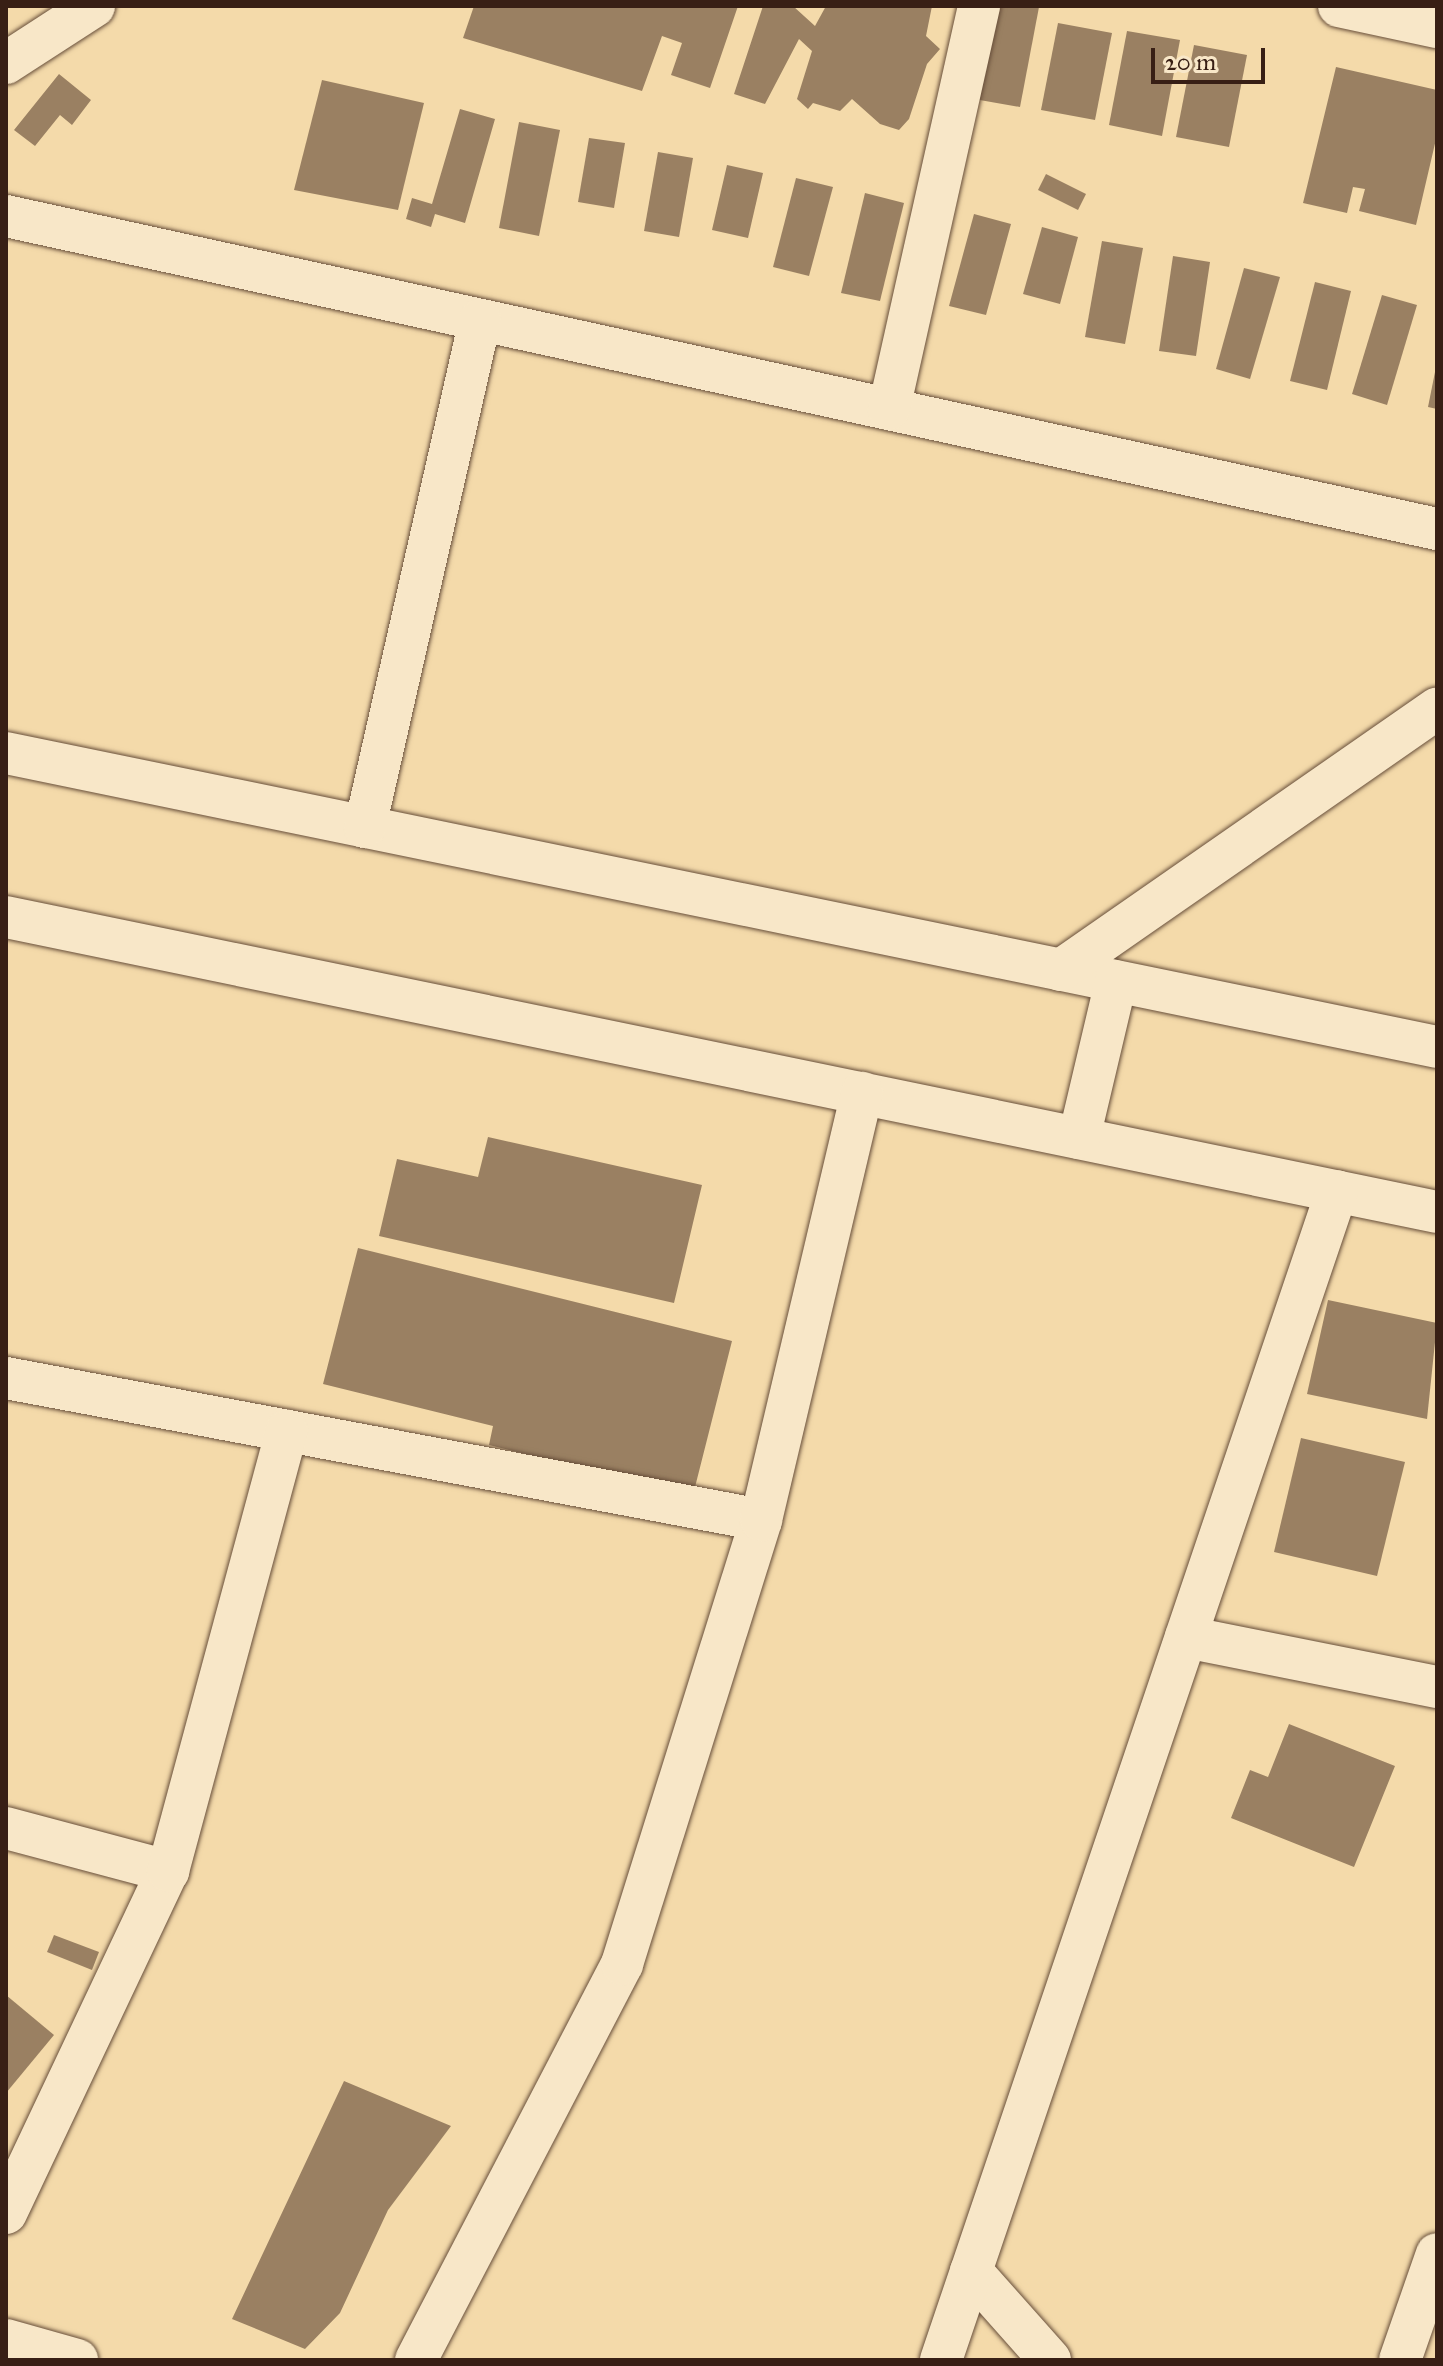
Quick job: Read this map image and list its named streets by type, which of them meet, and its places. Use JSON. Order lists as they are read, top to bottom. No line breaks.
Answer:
{"scale_bar":"20 m"}
